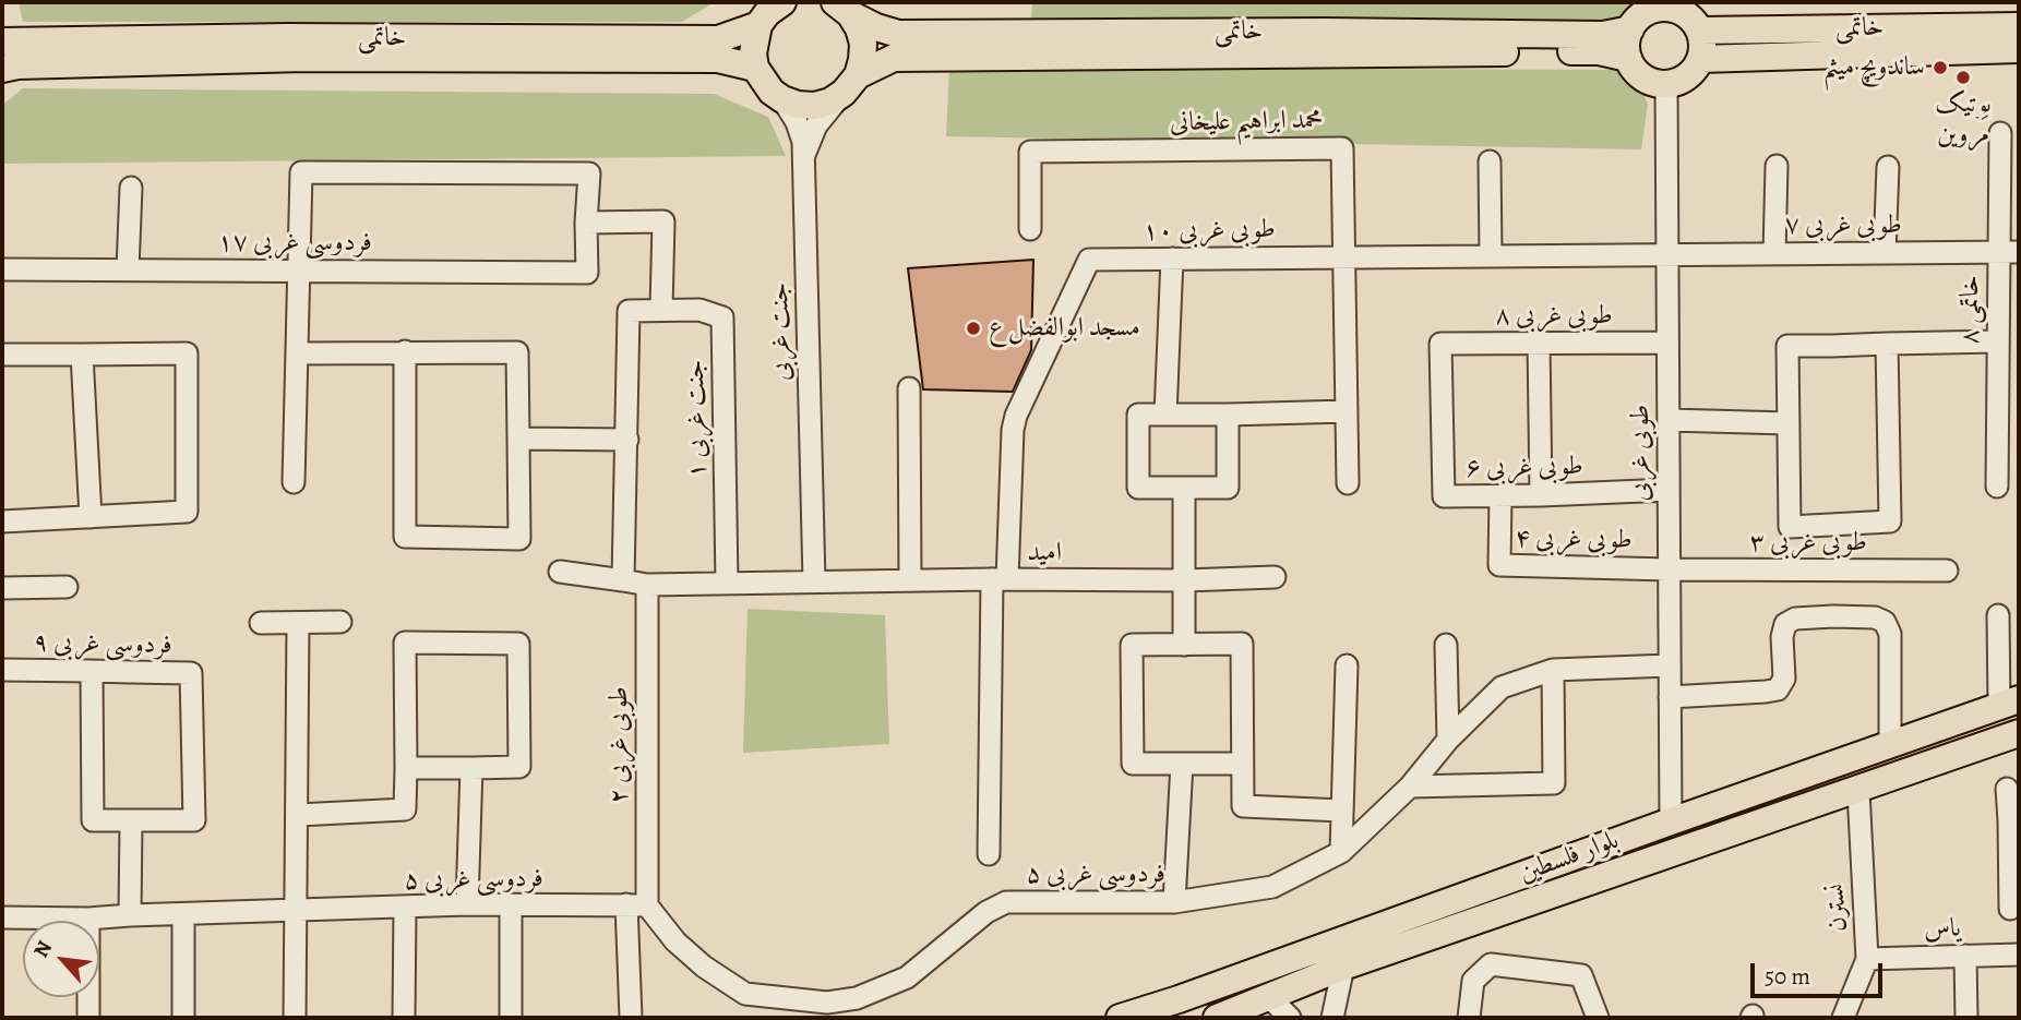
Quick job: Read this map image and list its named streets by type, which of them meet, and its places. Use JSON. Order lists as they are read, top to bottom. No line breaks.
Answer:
{"streets":{"main road":["خاتمی","بلوار فلسطین"],"street":["محمد ابراهیم علیخانی","طوبی غربی ۷","طوبی غربی ۱۰","فردوسی غربی ۱۷","خاتمی ۸","طوبی غربی ۸","جنت غربی","جنت غربی ۱","طوبی غربی","طوبی غربی ۶","طوبی غربی ۴","طوبی غربی ۳","امید","فردوسی غربی ۹","طوبی غربی ۲","فردوسی غربی ۵","نسترن","یاس"]},"crossings":[["خاتمی","جنت غربی"],["خاتمی","طوبی غربی"],["محمد ابراهیم علیخانی","طوبی غربی ۱۰"],["طوبی غربی ۷","طوبی غربی ۱۰"],["طوبی غربی ۷","خاتمی ۸"],["طوبی غربی ۷","طوبی غربی"],["طوبی غربی ۱۰","طوبی غربی"],["طوبی غربی ۱۰","امید"],["طوبی غربی ۸","طوبی غربی"],["طوبی غربی ۸","طوبی غربی ۶"],["جنت غربی","امید"],["جنت غربی ۱","امید"],["طوبی غربی","طوبی غربی ۶"],["طوبی غربی","طوبی غربی ۴"],["طوبی غربی","طوبی غربی ۳"],["طوبی غربی","بلوار فلسطین"],["طوبی غربی","فردوسی غربی ۵"],["طوبی غربی ۶","طوبی غربی ۴"],["طوبی غربی ۴","طوبی غربی ۳"],["امید","طوبی غربی ۲"],["طوبی غربی ۲","فردوسی غربی ۵"],["بلوار فلسطین","نسترن"],["نسترن","یاس"]],"places":["ساندویچ میثم","بوتیک مَروین","مسجد ابوالفضل ع"],"scale_bar":"50 m","north":"top left"}
